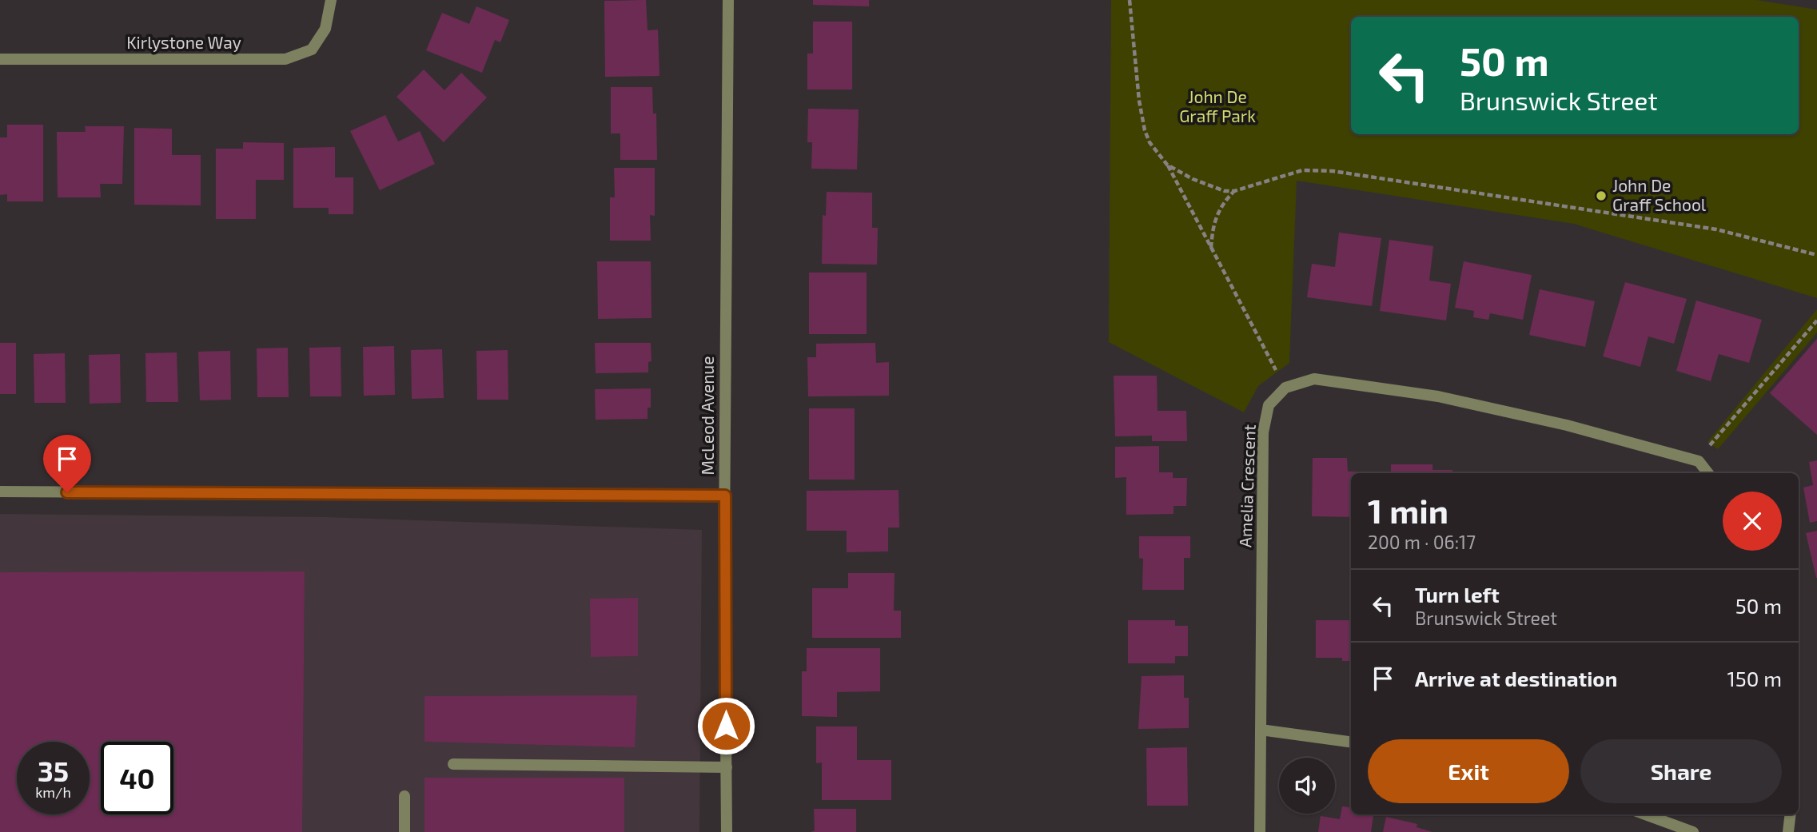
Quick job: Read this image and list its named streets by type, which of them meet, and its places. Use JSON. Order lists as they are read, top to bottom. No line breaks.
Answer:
{"streets":{"street":["Kirlystone Way","McLeod Avenue","Amelia Crescent"]},"parks":["John De Graff Park"],"places":["John De Graff School"],"page":{"turn":["50 m","Brunswick Street"],"heading":["1 min","200 m · 06:17"],"list":[{"name":"Turn left","note":"Brunswick Street","value":"50 m"},{"name":"Arrive at destination","value":"150 m"}],"buttons":["Exit","Share"],"speed":"35 km/h","limit":"40"}}
